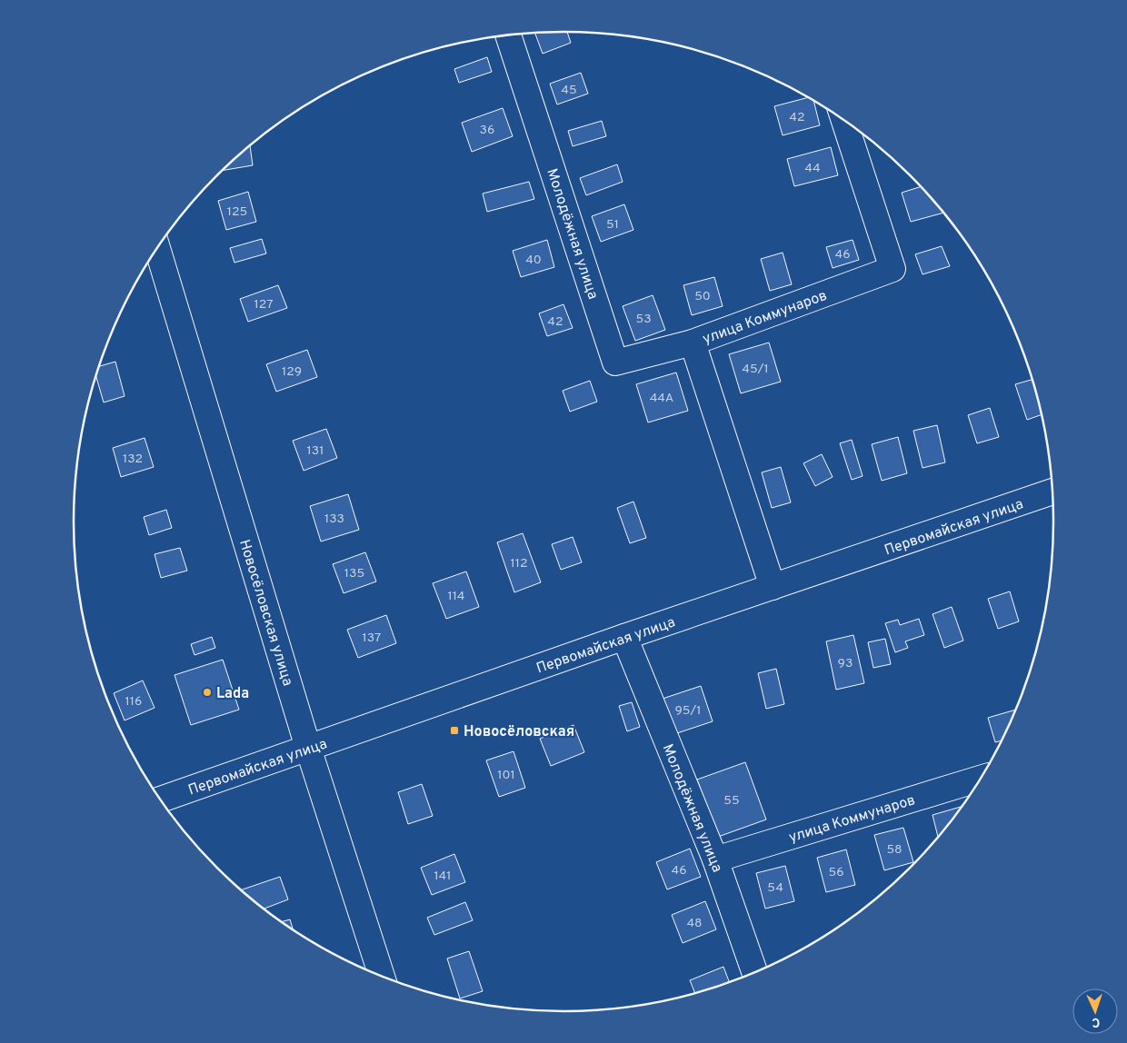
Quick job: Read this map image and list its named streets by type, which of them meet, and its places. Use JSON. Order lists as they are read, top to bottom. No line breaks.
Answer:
{"streets":{"street":["Молодёжная улица","улица Коммунаров","Первомайская улица","Новосёловская улица"]},"crossings":[["Молодёжная улица","улица Коммунаров"],["Молодёжная улица","Первомайская улица"],["улица Коммунаров","Первомайская улица"],["Первомайская улица","Новосёловская улица"]],"places":{"other":["Lada"],"transit":["Новосёловская"]},"house_numbers":["45","42","36","44","125","51","46","40","50","127","53","42","45/1","129","44А","131","132","133","112","135","114","137","93","116","95/1","101","55","58","46","56","141","54","48"],"north":"bottom"}
